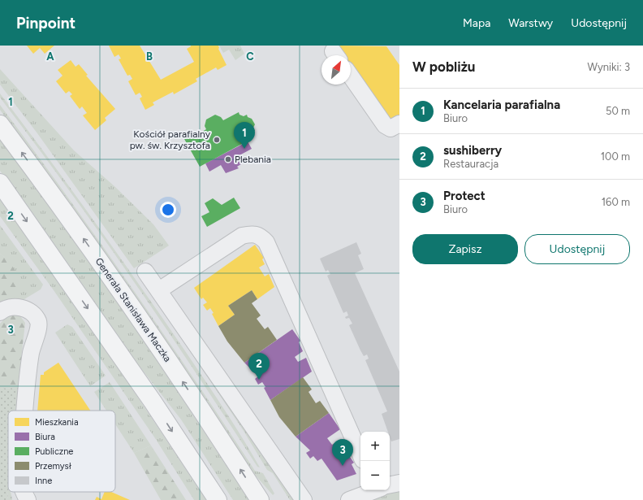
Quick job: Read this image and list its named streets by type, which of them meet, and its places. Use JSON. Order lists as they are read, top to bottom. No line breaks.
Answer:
{"streets":{"main road":["Generała Stanisława Maczka"]},"places":["Kościół parafialny pw. św. Krzysztofa","Plebania"],"legend":["Mieszkania","Biura","Publiczne","Przemysł","Inne"],"north":"top right","page":{"header":"Pinpoint","nav":["Mapa","Warstwy","Udostępnij"],"heading":["W pobliżu","Wyniki: 3"],"list":[{"mark":"1","name":"Kancelaria parafialna","note":"Biuro","value":"50 m"},{"mark":"2","name":"sushiberry","note":"Restauracja","value":"100 m"},{"mark":"3","name":"Protect","note":"Biuro","value":"160 m"}],"pins":["1","2","3"],"buttons":["Zapisz","Udostępnij"],"map_buttons":["+","−"]},"grid":{"columns":["A","B","C"],"rows":["1","2","3"]}}
